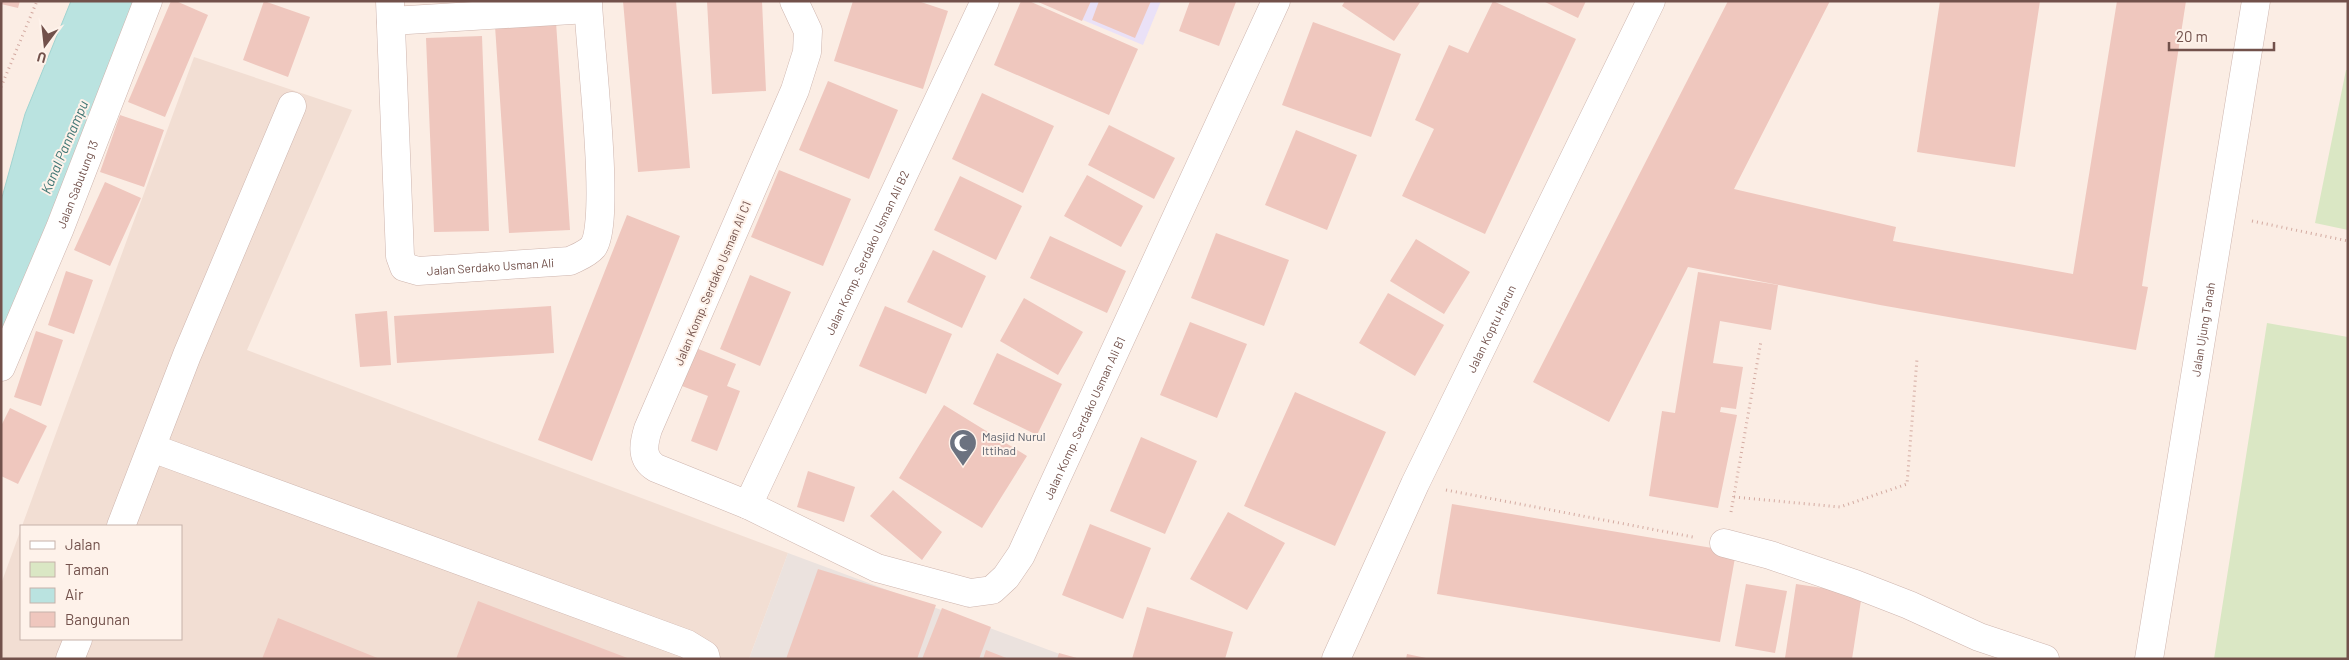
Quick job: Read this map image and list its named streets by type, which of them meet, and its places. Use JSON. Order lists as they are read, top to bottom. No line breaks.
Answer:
{"streets":{"street":["Jalan Sabutung 13","Jalan Komp. Serdako Usman Ali B2","Jalan Serdako Usman Ali","Jalan Komp. Serdako Usman Ali C1","Jalan Koptu Harun","Jalan Ujung Tanah","Jalan Komp. Serdako Usman Ali B1"]},"crossings":[["Jalan Komp. Serdako Usman Ali B2","Jalan Komp. Serdako Usman Ali C1"],["Jalan Komp. Serdako Usman Ali B2","Jalan Komp. Serdako Usman Ali B1"],["Jalan Komp. Serdako Usman Ali C1","Jalan Komp. Serdako Usman Ali B1"]],"water":["Kanal Pannampu"],"places":{"mosque":["Masjid Nurul Ittihad"]},"legend":["Jalan","Taman","Air","Bangunan"],"scale_bar":"20 m","north":"bottom"}
